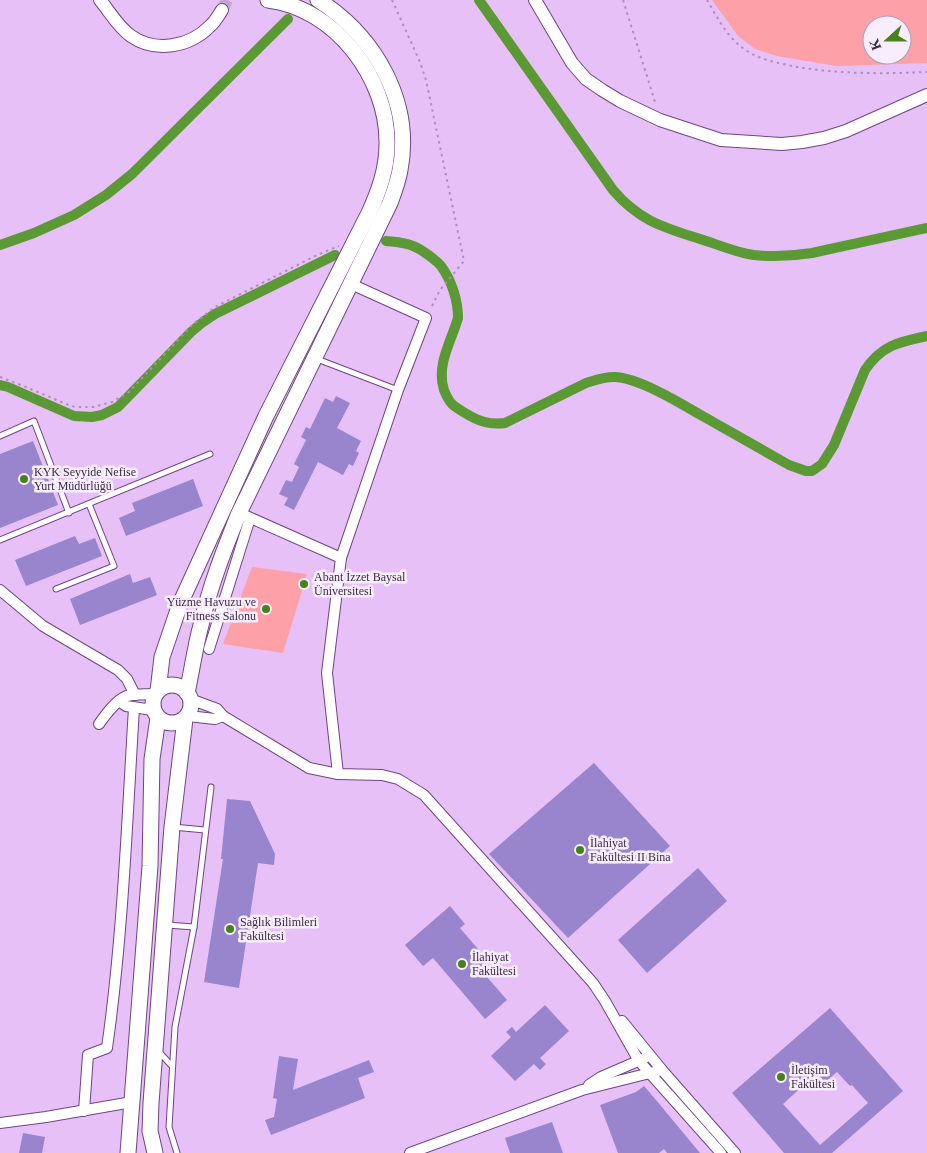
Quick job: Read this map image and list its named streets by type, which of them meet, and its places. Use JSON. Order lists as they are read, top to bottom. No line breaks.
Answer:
{"places":["KYK Seyyide Nefise Yurt Müdürlüğü","Abant İzzet Baysal Üniversitesi","Yüzme Havuzu ve Fitness Salonu","İlahiyat Fakültesi II Bina","Sağlık Bilimleri Fakültesi","İlahiyat Fakültesi","İletişim Fakültesi"],"north":"left"}
